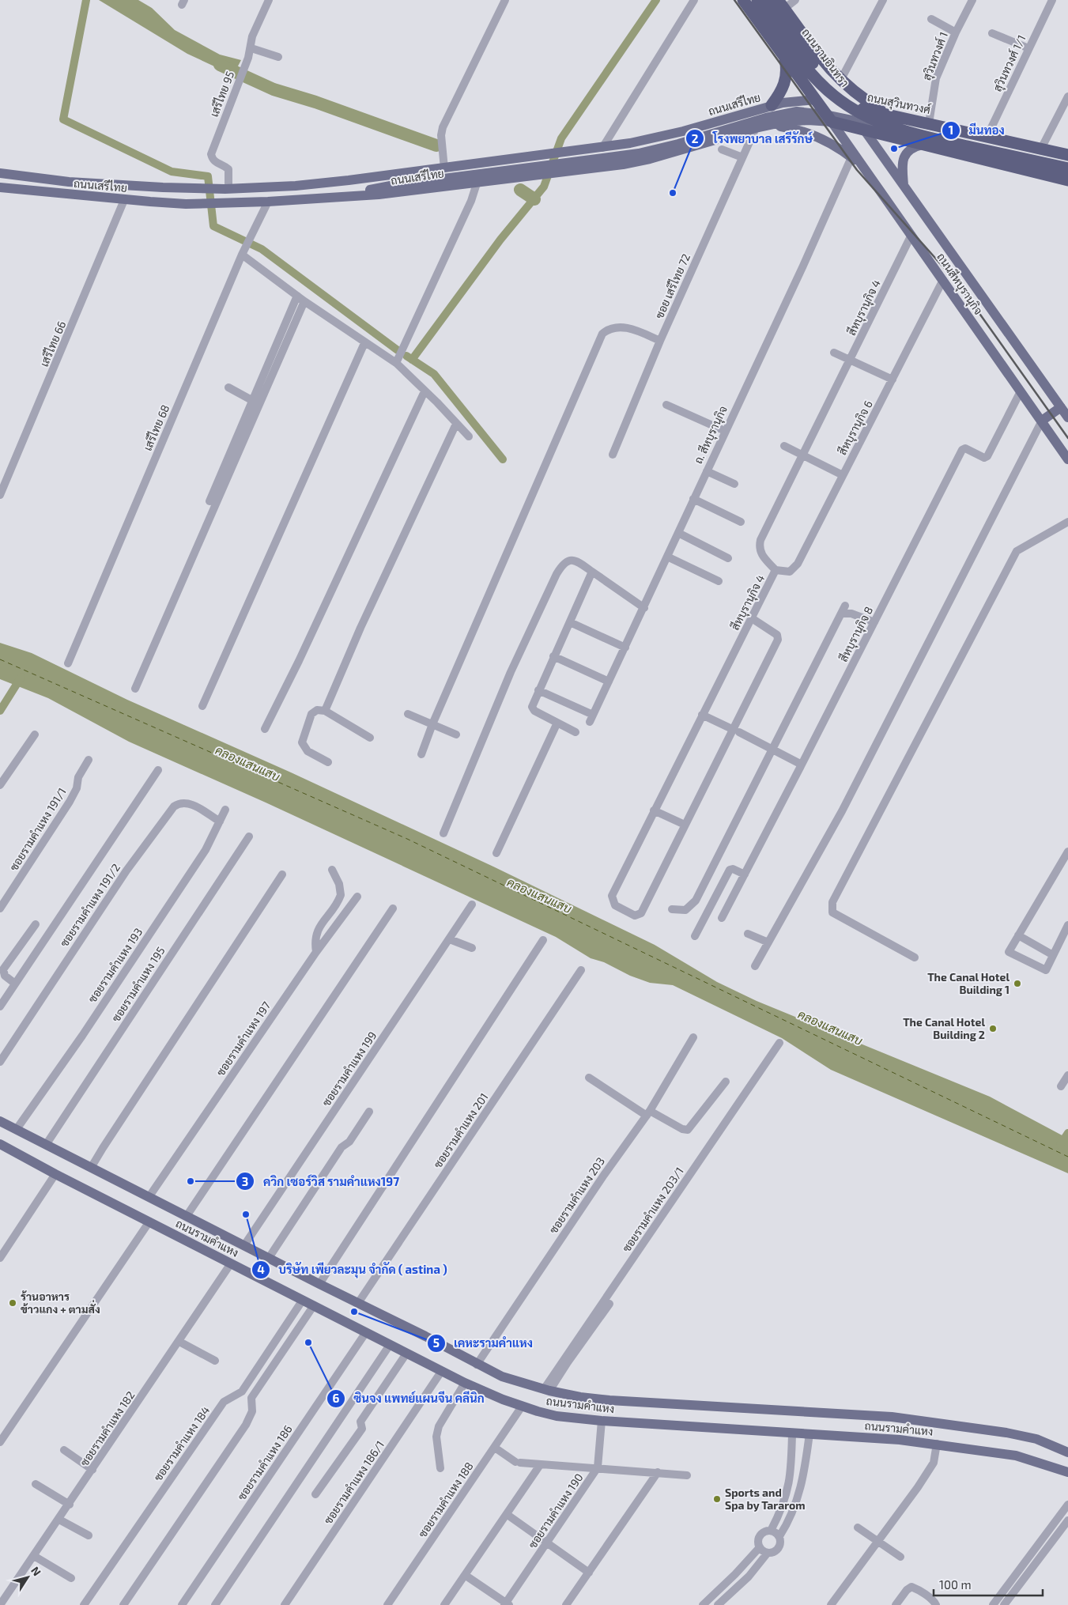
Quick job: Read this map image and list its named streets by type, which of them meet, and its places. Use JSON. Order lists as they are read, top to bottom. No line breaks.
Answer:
{"streets":{"highway":["ถนนรามอินทรา","ถนนสุวินทวงศ์"],"main road":["ถนนเสรีไทย","ถนนสีหบุรานุกิจ","ถนนรามคำแหง"],"street":["สุวินทวงศ์ 1","สุวินทวงศ์ 1/1","เสรีไทย 95","ซอย เสรีไทย 72","สีหบุรานุกิจ 4","เสรีไทย 66","เสรีไทย 68","สีหบุรานุกิจ 6","ถ. สีหบุรานุกิจ","สีหบุรานุกิจ 8","ซอยรามคำแหง 191/1","ซอยรามคำแหง 191/2","ซอยรามคำแหง 193","ซอยรามคำแหง 195","ซอยรามคำแหง 197","ซอยรามคำแหง 199","ซอยรามคำแหง 201","ซอยรามคำแหง 203","ซอยรามคำแหง 203/1","ซอยรามคำแหง 182","ซอยรามคำแหง 184","ซอยรามคำแหง 186","ซอยรามคำแหง 186/1","ซอยรามคำแหง 188","ซอยรามคำแหง 190"]},"crossings":[["สุวินทวงศ์ 1","ถนนสุวินทวงศ์"],["ถนนรามอินทรา","ถนนสุวินทวงศ์"],["ถนนรามอินทรา","ถนนสีหบุรานุกิจ"],["สุวินทวงศ์ 1/1","ถนนสุวินทวงศ์"],["เสรีไทย 95","ถนนเสรีไทย"],["ถนนสุวินทวงศ์","ถนนเสรีไทย"],["ถนนเสรีไทย","ถนนสีหบุรานุกิจ"],["ถนนเสรีไทย","ซอย เสรีไทย 72"],["ถนนเสรีไทย","เสรีไทย 66"],["ถนนเสรีไทย","เสรีไทย 68"],["ถนนสีหบุรานุกิจ","สีหบุรานุกิจ 4"],["ถนนสีหบุรานุกิจ","สีหบุรานุกิจ 6"],["ถนนสีหบุรานุกิจ","สีหบุรานุกิจ 8"],["สีหบุรานุกิจ 4","สีหบุรานุกิจ 6"],["ซอยรามคำแหง 191/2","ซอยรามคำแหง 193"],["ซอยรามคำแหง 193","ถนนรามคำแหง"],["ซอยรามคำแหง 195","ถนนรามคำแหง"],["ซอยรามคำแหง 197","ถนนรามคำแหง"],["ซอยรามคำแหง 199","ถนนรามคำแหง"],["ซอยรามคำแหง 201","ถนนรามคำแหง"],["ซอยรามคำแหง 203","ถนนรามคำแหง"],["ซอยรามคำแหง 203/1","ถนนรามคำแหง"],["ถนนรามคำแหง","ซอยรามคำแหง 182"],["ถนนรามคำแหง","ซอยรามคำแหง 184"],["ถนนรามคำแหง","ซอยรามคำแหง 186"],["ถนนรามคำแหง","ซอยรามคำแหง 186/1"],["ถนนรามคำแหง","ซอยรามคำแหง 188"],["ถนนรามคำแหง","ซอยรามคำแหง 190"]],"water":["คลองแสนแสบ"],"places":["มีนทอง","โรงพยาบาล เสรีรักษ์","The Canal Hotel Building 1","The Canal Hotel Building 2","ควิก เซอร์วิส รามคำแหง197","บริษัท เพียวละมุน จำกัด ( astina )","ร้านอาหาร ข้าวแกง + ตามสั่ง","เคหะรามคำแหง","ซินจง แพทย์แผนจีน คลีนิก","Sports and Spa by Tararom"],"scale_bar":"100 m","north":"top right"}
